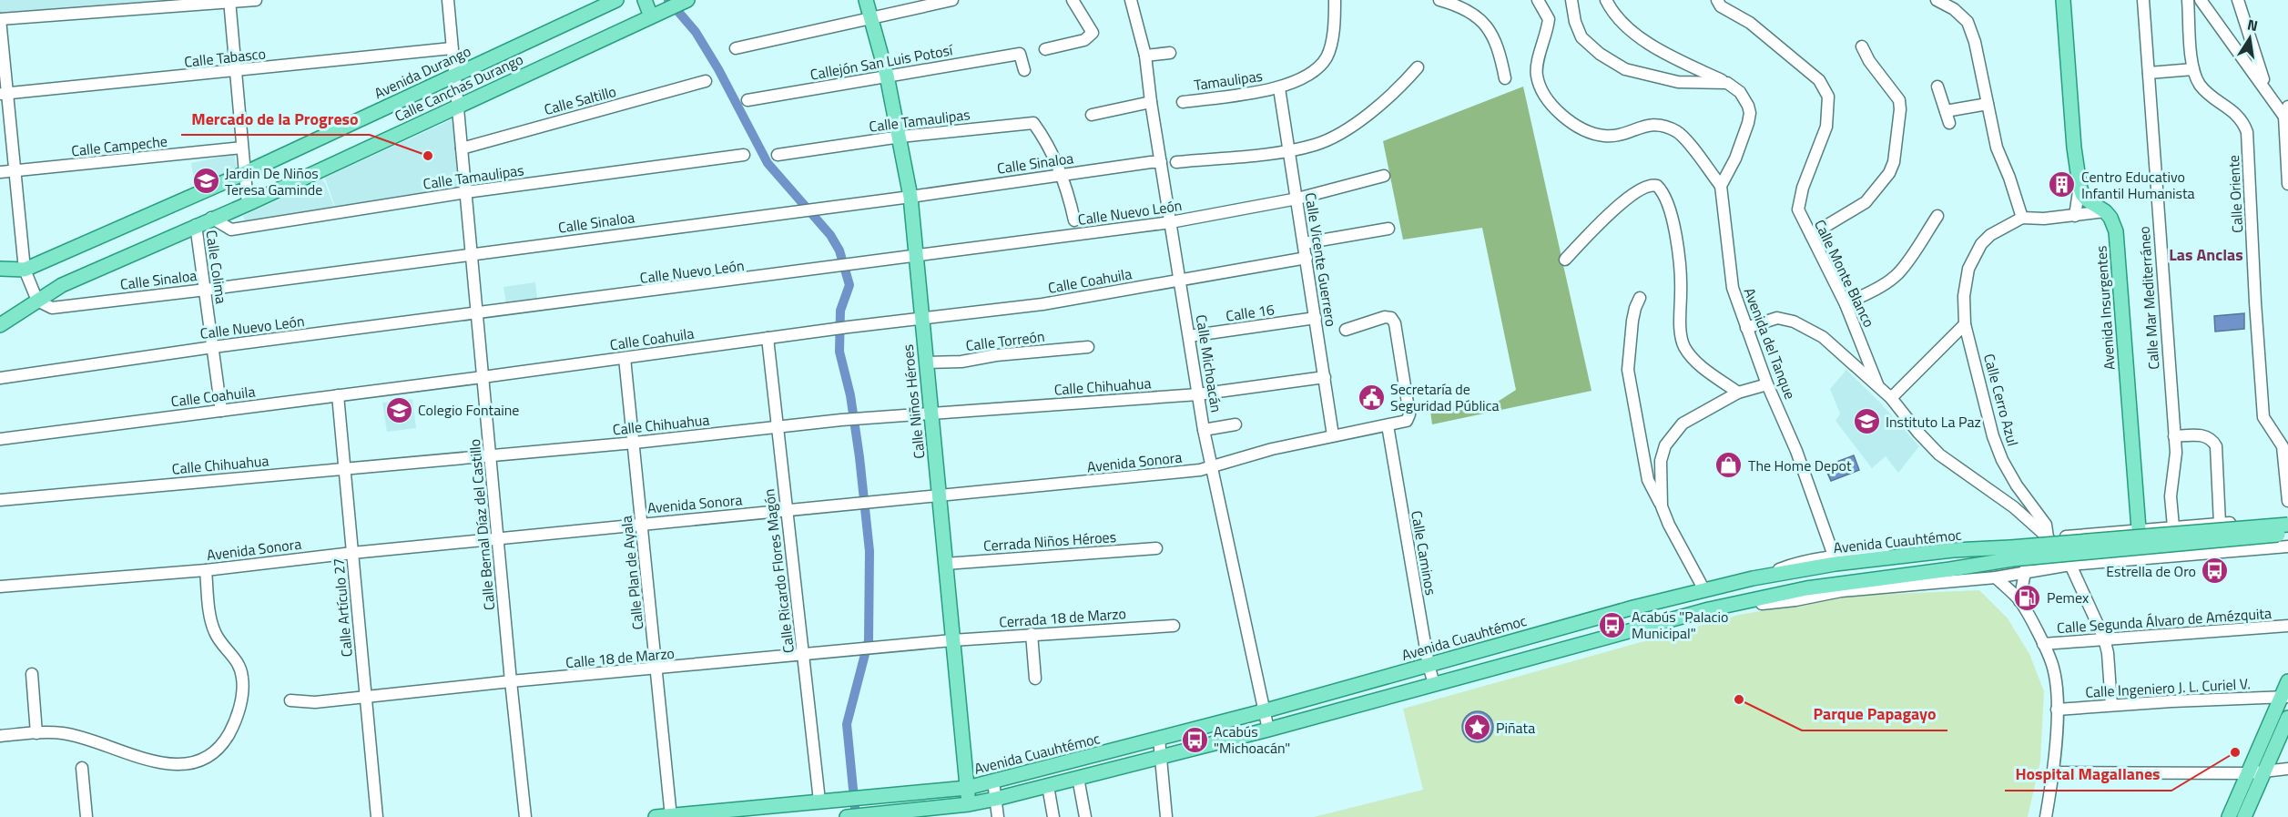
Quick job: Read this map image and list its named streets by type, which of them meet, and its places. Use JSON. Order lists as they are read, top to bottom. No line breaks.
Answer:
{"streets":{"main road":["Avenida Durango","Calle Canchas Durango","Avenida Insurgentes","Calle Niños Héroes","Avenida Cuauhtémoc"],"street":["Calle Tabasco","Callejón San Luis Potosí","Tamaulipas","Calle Saltillo","Calle Tamaulipas","Calle Campeche","Calle Sinaloa","Calle Oriente","Calle Nuevo León","Calle Vicente Guerrero","Calle Colima","Calle Monte Blanco","Calle Coahuila","Calle Mar Mediterráneo","Calle 16","Calle Torreón","Avenida del Tanque","Calle Michoacán","Calle Chihuahua","Calle Cerro Azul","Avenida Sonora","Calle Bernal Díaz del Castillo","Cerrada Niños Héroes","Calle Caminos","Calle Ricardo Flores Magón","Calle Plan de Ayala","Calle Artículo 27","Cerrada 18 de Marzo","Calle Segunda Álvaro de Amézquita","Calle 18 de Marzo","Calle Ingeniero J. L. Curiel V."]},"crossings":[["Calle Tabasco","Calle Bernal Díaz del Castillo"],["Callejón San Luis Potosí","Calle Niños Héroes"],["Avenida Durango","Calle Bernal Díaz del Castillo"],["Tamaulipas","Calle Vicente Guerrero"],["Calle Canchas Durango","Calle Tamaulipas"],["Calle Canchas Durango","Calle Sinaloa"],["Calle Canchas Durango","Calle Colima"],["Calle Canchas Durango","Calle Bernal Díaz del Castillo"],["Calle Saltillo","Calle Bernal Díaz del Castillo"],["Calle Tamaulipas","Calle Sinaloa"],["Calle Tamaulipas","Calle Niños Héroes"],["Calle Tamaulipas","Calle Bernal Díaz del Castillo"],["Calle Sinaloa","Calle Colima"],["Calle Sinaloa","Calle Michoacán"],["Calle Sinaloa","Calle Niños Héroes"],["Calle Sinaloa","Calle Bernal Díaz del Castillo"],["Calle Nuevo León","Calle Vicente Guerrero"],["Calle Nuevo León","Calle Colima"],["Calle Nuevo León","Calle Michoacán"],["Calle Nuevo León","Calle Niños Héroes"],["Calle Nuevo León","Calle Bernal Díaz del Castillo"],["Calle Vicente Guerrero","Calle Coahuila"],["Calle Vicente Guerrero","Calle 16"],["Calle Vicente Guerrero","Calle Chihuahua"],["Calle Vicente Guerrero","Avenida Sonora"],["Calle Colima","Calle Coahuila"],["Calle Monte Blanco","Calle Cerro Azul"],["Calle Coahuila","Calle Michoacán"],["Calle Coahuila","Calle Niños Héroes"],["Calle Coahuila","Calle Bernal Díaz del Castillo"],["Calle Coahuila","Calle Ricardo Flores Magón"],["Calle Coahuila","Calle Plan de Ayala"],["Calle Coahuila","Calle Artículo 27"],["Calle 16","Calle Michoacán"],["Calle Torreón","Calle Niños Héroes"],["Calle Michoacán","Calle Chihuahua"],["Calle Michoacán","Avenida Sonora"],["Calle Michoacán","Avenida Cuauhtémoc"],["Calle Chihuahua","Calle Niños Héroes"],["Calle Chihuahua","Calle Bernal Díaz del Castillo"],["Calle Chihuahua","Calle Ricardo Flores Magón"],["Calle Chihuahua","Calle Plan de Ayala"],["Calle Chihuahua","Calle Artículo 27"],["Calle Cerro Azul","Calle Segunda Álvaro de Amézquita"],["Calle Cerro Azul","Calle Ingeniero J. L. Curiel V."],["Calle Niños Héroes","Avenida Sonora"],["Calle Niños Héroes","Cerrada Niños Héroes"],["Calle Niños Héroes","Avenida Cuauhtémoc"],["Calle Niños Héroes","Cerrada 18 de Marzo"],["Calle Niños Héroes","Calle 18 de Marzo"],["Avenida Sonora","Calle Bernal Díaz del Castillo"],["Avenida Sonora","Calle Caminos"],["Avenida Sonora","Calle Ricardo Flores Magón"],["Avenida Sonora","Calle Plan de Ayala"],["Avenida Sonora","Calle Artículo 27"],["Calle Bernal Díaz del Castillo","Calle 18 de Marzo"],["Avenida Cuauhtémoc","Calle Caminos"],["Avenida Cuauhtémoc","Calle Ricardo Flores Magón"],["Avenida Cuauhtémoc","Calle Plan de Ayala"],["Calle Ricardo Flores Magón","Calle 18 de Marzo"],["Calle Plan de Ayala","Calle 18 de Marzo"],["Calle Artículo 27","Calle 18 de Marzo"],["Cerrada 18 de Marzo","Calle 18 de Marzo"]],"districts":["Las Anclas"],"places":{"other":["Mercado de la Progreso","Parque Papagayo","Hospital Magallanes"],"school or university":["Jardin De Niños Teresa Gaminde","Colegio Fontaine","Instituto La Paz"],"building":["Centro Educativo Infantil Humanista"],"public building":["Secretaría de Seguridad Pública"],"shop":["The Home Depot"],"bus stop":["Estrella de Oro","Acabús \"Palacio Municipal\"","Acabús \"Michoacán\""],"fuel station":["Pemex"],"place":["Piñata"]},"north":"top"}
